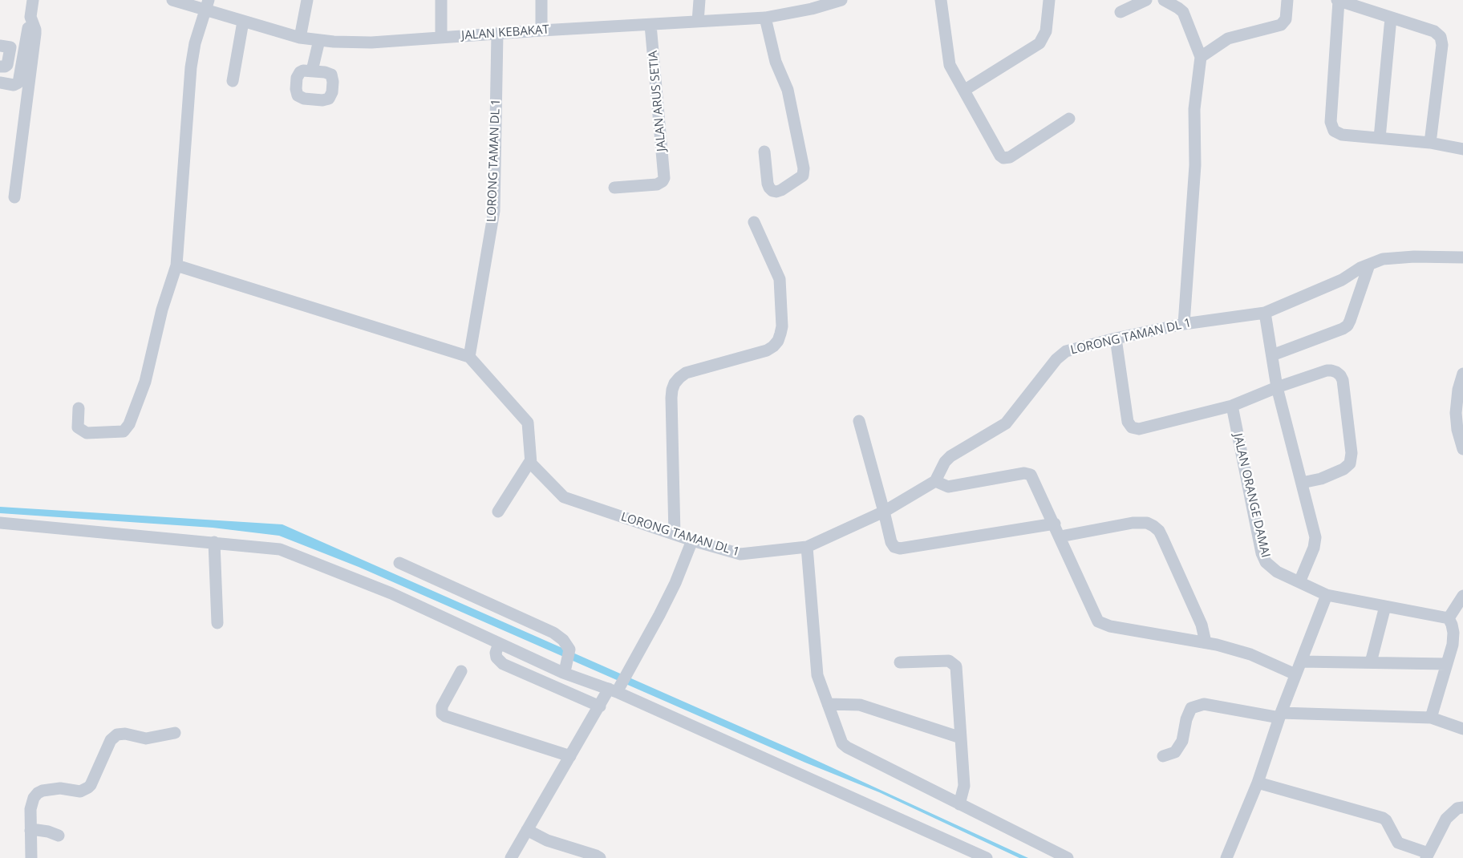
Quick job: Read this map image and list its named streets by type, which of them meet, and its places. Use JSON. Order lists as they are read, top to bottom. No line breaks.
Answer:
{"streets":{"street":["JALAN KEBAKAT","JALAN ARUS SETIA","LORONG TAMAN DL 1","JALAN ORANGE DAMAI"]},"crossings":[["JALAN KEBAKAT","JALAN ARUS SETIA"],["JALAN KEBAKAT","LORONG TAMAN DL 1"]]}
